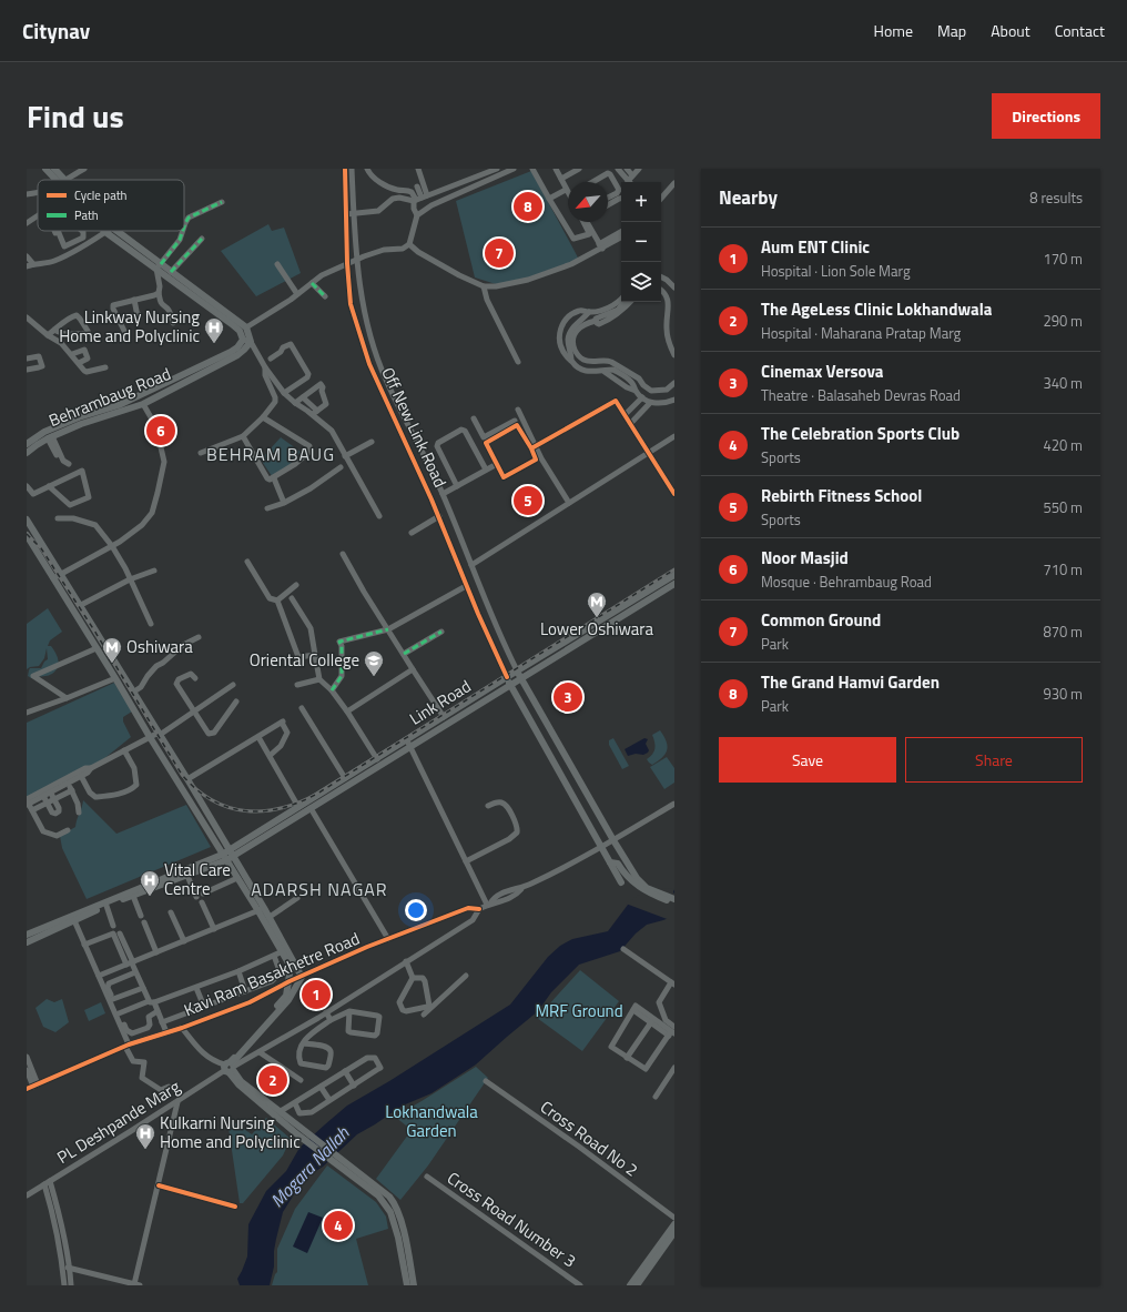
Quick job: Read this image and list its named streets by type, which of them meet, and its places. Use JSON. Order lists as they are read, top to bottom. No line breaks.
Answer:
{"streets":{"main road":["Behrambaug Road","Off New Link Road","Link Road"],"street":["Kavi Ram Basakhetre Road","PL Deshpande Marg","Cross Road No 2","Cross Road Number 3"]},"crossings":[["Off New Link Road","Link Road"],["Kavi Ram Basakhetre Road","PL Deshpande Marg"]],"districts":["BEHRAM BAUG","ADARSH NAGAR"],"water":["Mogara Nallah"],"parks":["MRF Ground","Lokhandwala Garden"],"places":{"hospital":["Linkway Nursing Home and Polyclinic","Vital Care Centre","Kulkarni Nursing Home and Polyclinic"],"metro station":["Lower Oshiwara","Oshiwara"],"school or university":["Oriental College"]},"legend":["Cycle path","Path"],"north":"bottom left","page":{"header":"Citynav","nav":["Home","Map","About","Contact"],"title":"Find us","buttons":["Directions",["Save","Share"]],"heading":["Nearby","8 results"],"map_buttons":["+","−"],"pins":["8","7","6","5","3","1","2","4"],"list":[{"mark":"1","name":"Aum ENT Clinic","note":"Hospital · Lion Sole Marg","value":"170 m"},{"mark":"2","name":"The AgeLess Clinic Lokhandwala","note":"Hospital · Maharana Pratap Marg","value":"290 m"},{"mark":"3","name":"Cinemax Versova","note":"Theatre · Balasaheb Devras Road","value":"340 m"},{"mark":"4","name":"The Celebration Sports Club","note":"Sports","value":"420 m"},{"mark":"5","name":"Rebirth Fitness School","note":"Sports","value":"550 m"},{"mark":"6","name":"Noor Masjid","note":"Mosque · Behrambaug Road","value":"710 m"},{"mark":"7","name":"Common Ground","note":"Park","value":"870 m"},{"mark":"8","name":"The Grand Hamvi Garden","note":"Park","value":"930 m"}]}}
